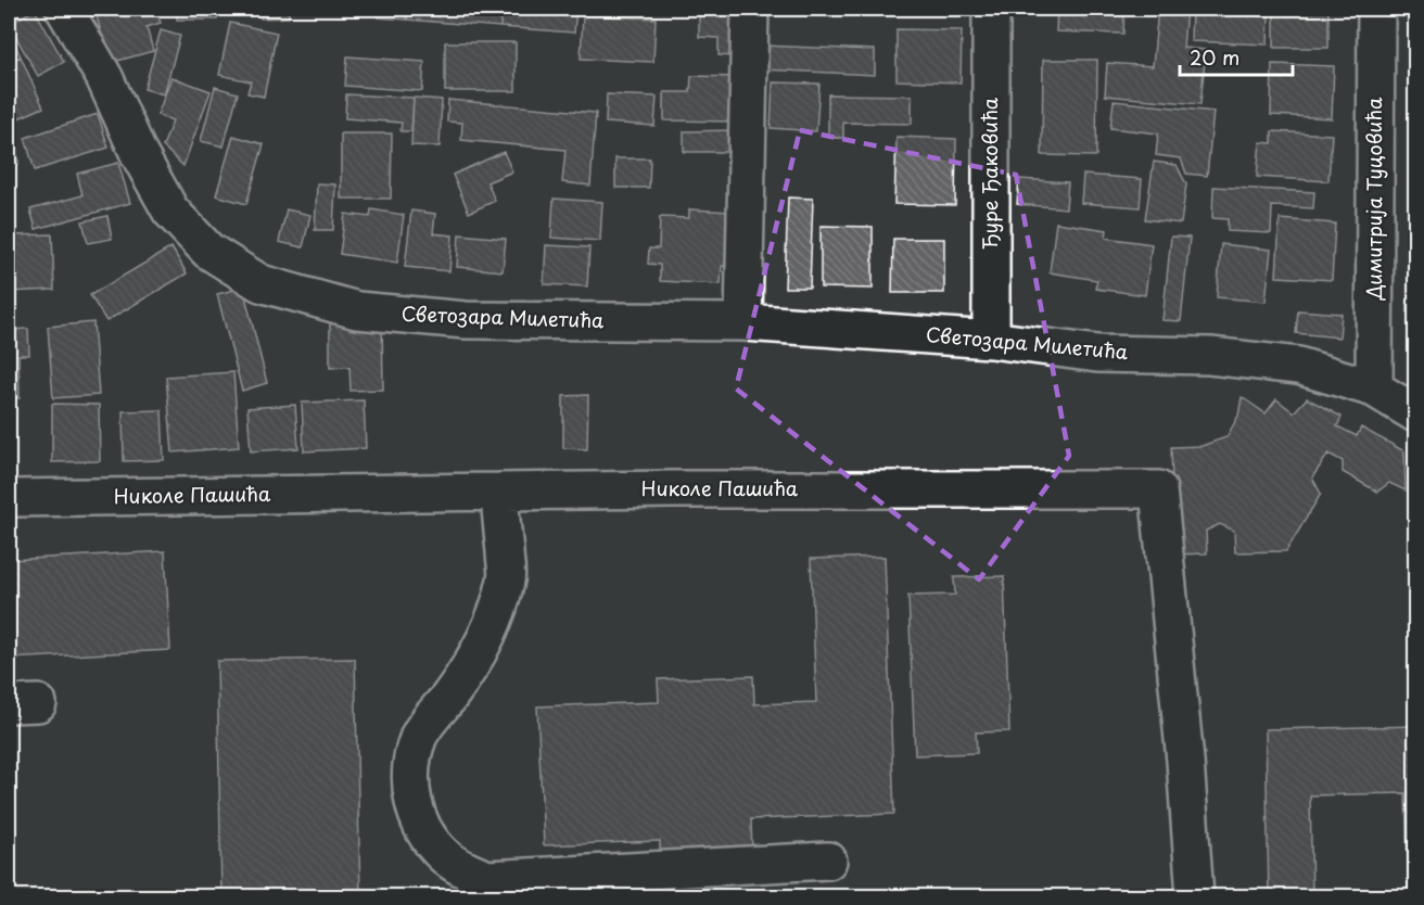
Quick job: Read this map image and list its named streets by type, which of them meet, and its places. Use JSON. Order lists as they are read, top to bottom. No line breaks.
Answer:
{"streets":{"street":["Ђуре Ђаковића","Димитрија Туцовића","Светозара Милетића","Николе Пашића"]},"crossings":[["Ђуре Ђаковића","Светозара Милетића"],["Димитрија Туцовића","Светозара Милетића"]],"scale_bar":"20 m"}
